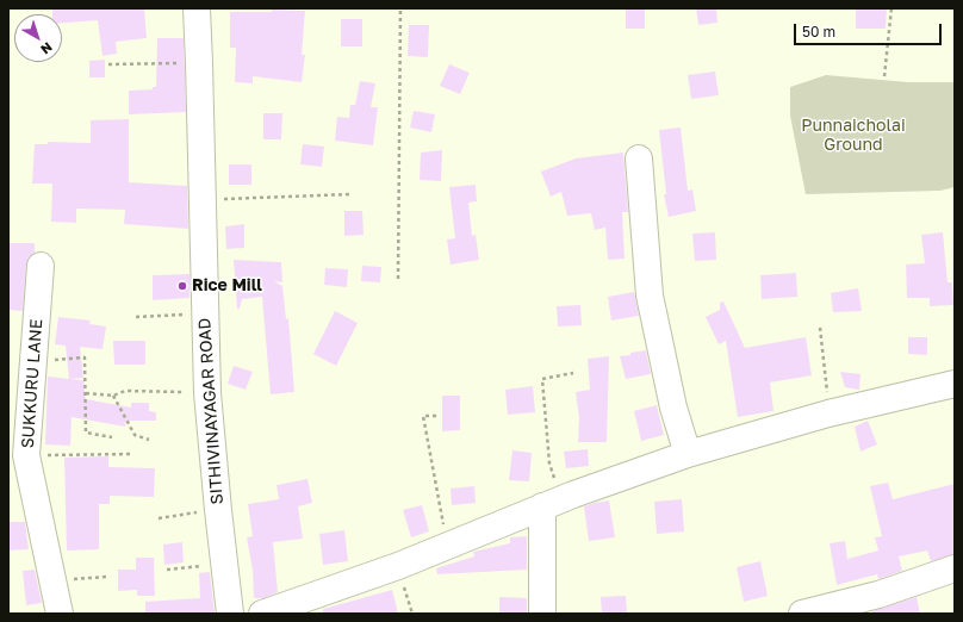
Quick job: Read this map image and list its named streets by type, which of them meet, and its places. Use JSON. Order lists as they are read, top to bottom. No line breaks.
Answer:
{"streets":{"street":["SUKKURU LANE","SITHIVINAYAGAR ROAD"]},"parks":["Punnaicholai Ground"],"places":["Rice Mill"],"scale_bar":"50 m","north":"bottom right"}
